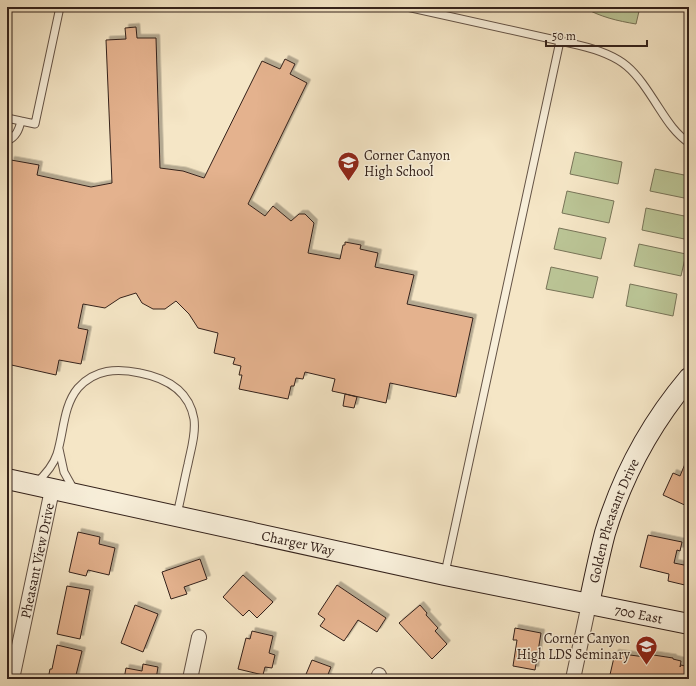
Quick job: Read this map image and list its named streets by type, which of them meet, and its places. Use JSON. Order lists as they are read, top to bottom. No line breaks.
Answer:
{"streets":{"street":["Golden Pheasant Drive","Charger Way","Pheasant View Drive","700 East"]},"crossings":[["Golden Pheasant Drive","Charger Way"],["Golden Pheasant Drive","700 East"],["Charger Way","Pheasant View Drive"],["Charger Way","700 East"]],"places":{"school or university":["Corner Canyon High School","Corner Canyon High LDS Seminary"]},"scale_bar":"50 m"}
